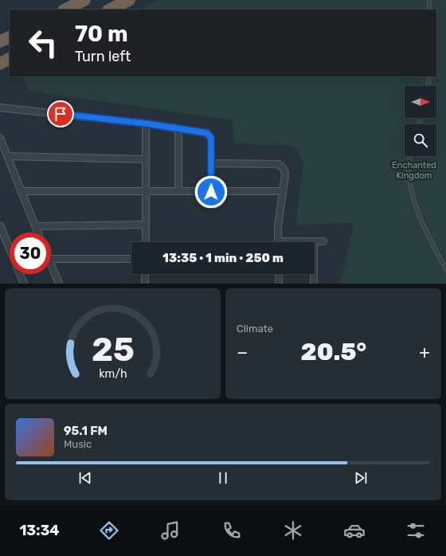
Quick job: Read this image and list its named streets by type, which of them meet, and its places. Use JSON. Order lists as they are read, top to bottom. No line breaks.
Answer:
{"parks":["Enchanted Kingdom"],"north":"right","page":{"turn":["70 m","Turn left"],"limit":"30","trip":"13:35 · 1 min · 250 m","tile":"Climate","heat":["−","20.5°","+"],"song":["95.1 FM","Music"],"tabs":"13:34","gauge":["25","km/h"]}}
